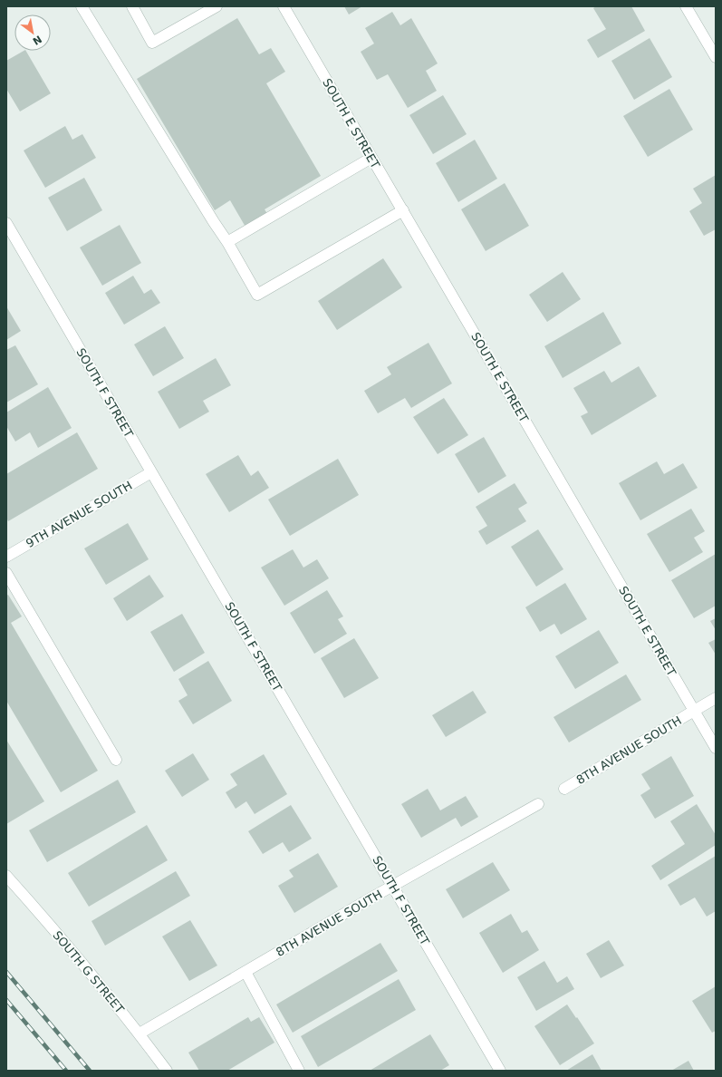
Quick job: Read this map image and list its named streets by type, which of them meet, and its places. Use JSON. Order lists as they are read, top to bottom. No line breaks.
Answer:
{"streets":{"street":["SOUTH E STREET","SOUTH F STREET","9TH AVENUE SOUTH","8TH AVENUE SOUTH","SOUTH G STREET"]},"crossings":[["SOUTH E STREET","8TH AVENUE SOUTH"],["SOUTH F STREET","9TH AVENUE SOUTH"],["SOUTH F STREET","8TH AVENUE SOUTH"],["8TH AVENUE SOUTH","SOUTH G STREET"]],"north":"bottom right"}
